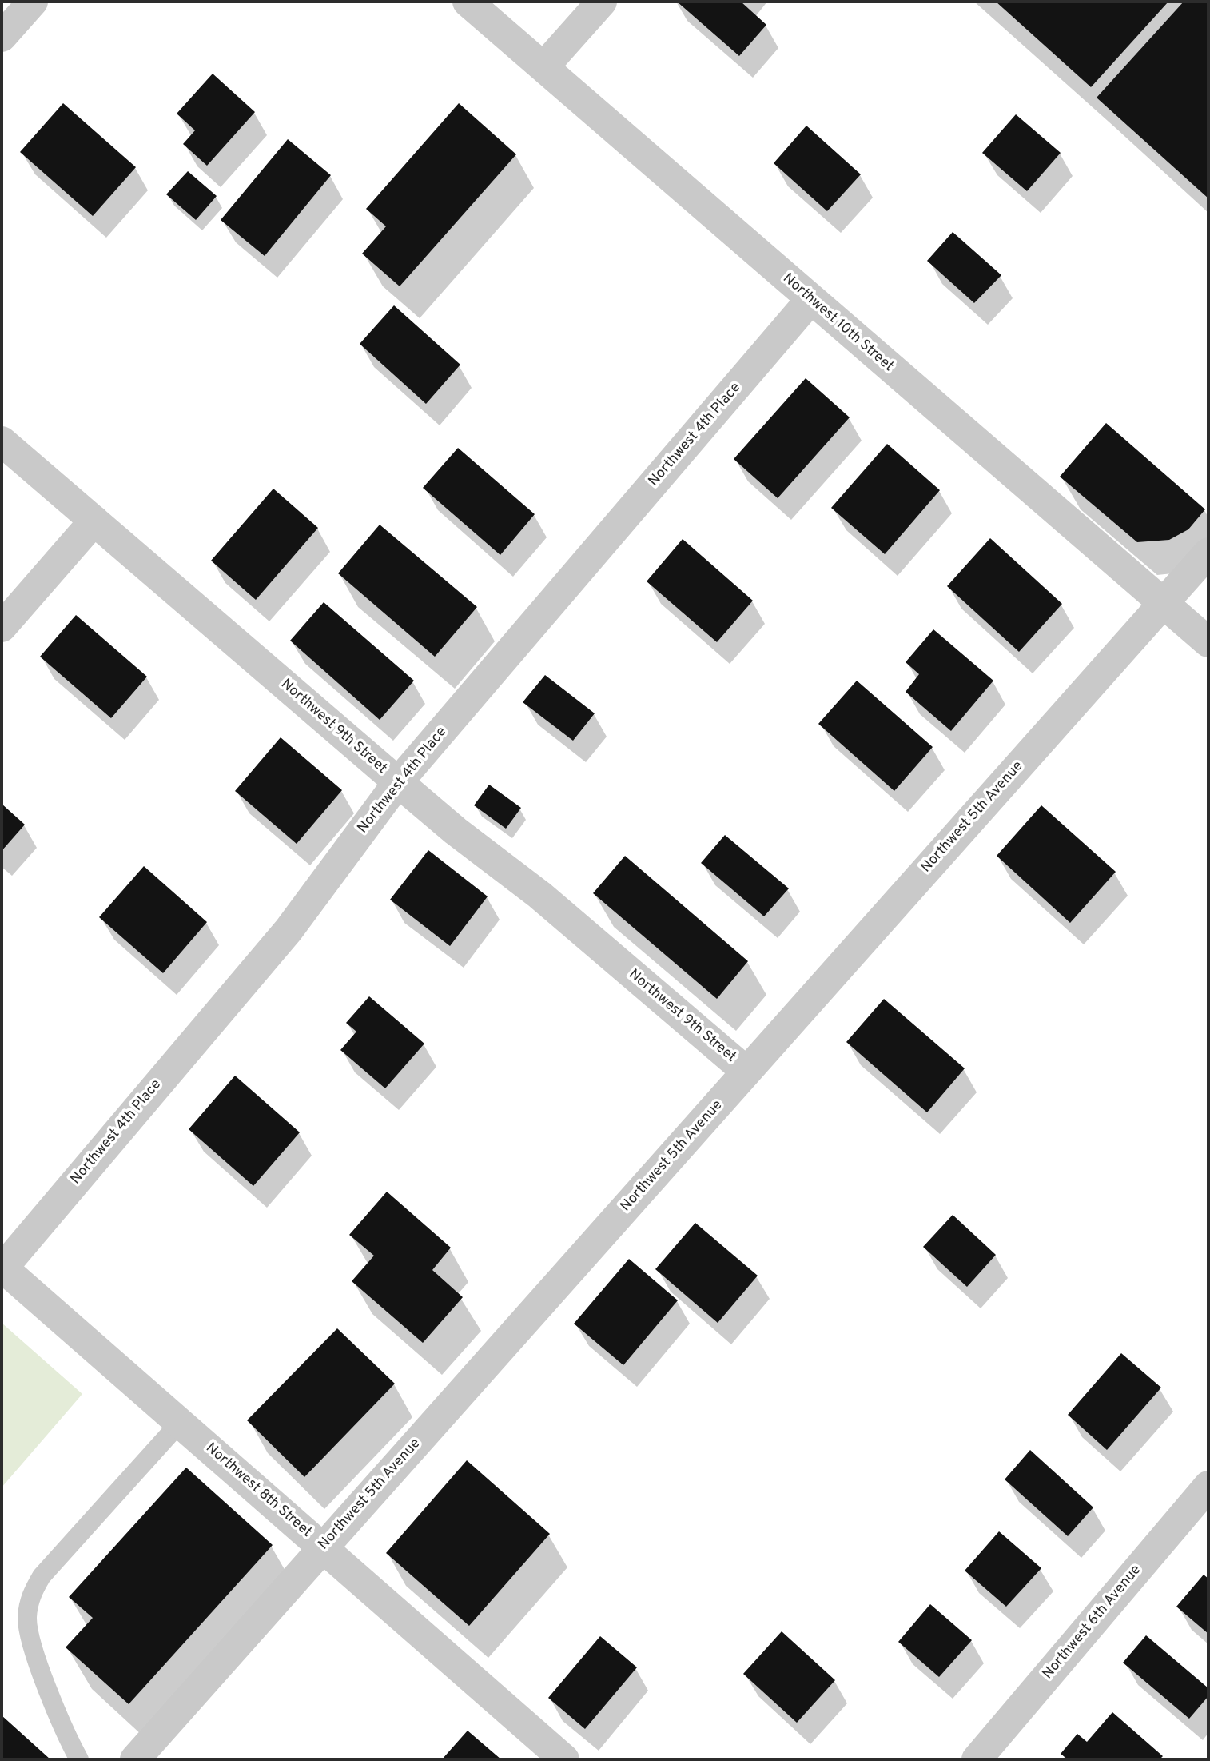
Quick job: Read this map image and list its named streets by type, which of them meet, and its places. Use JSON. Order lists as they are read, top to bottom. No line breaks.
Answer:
{"streets":{"street":["Northwest 10th Street","Northwest 4th Place","Northwest 9th Street","Northwest 5th Avenue","Northwest 8th Street","Northwest 6th Avenue"]},"crossings":[["Northwest 10th Street","Northwest 4th Place"],["Northwest 10th Street","Northwest 5th Avenue"],["Northwest 4th Place","Northwest 9th Street"],["Northwest 4th Place","Northwest 8th Street"],["Northwest 9th Street","Northwest 5th Avenue"],["Northwest 5th Avenue","Northwest 8th Street"]]}
